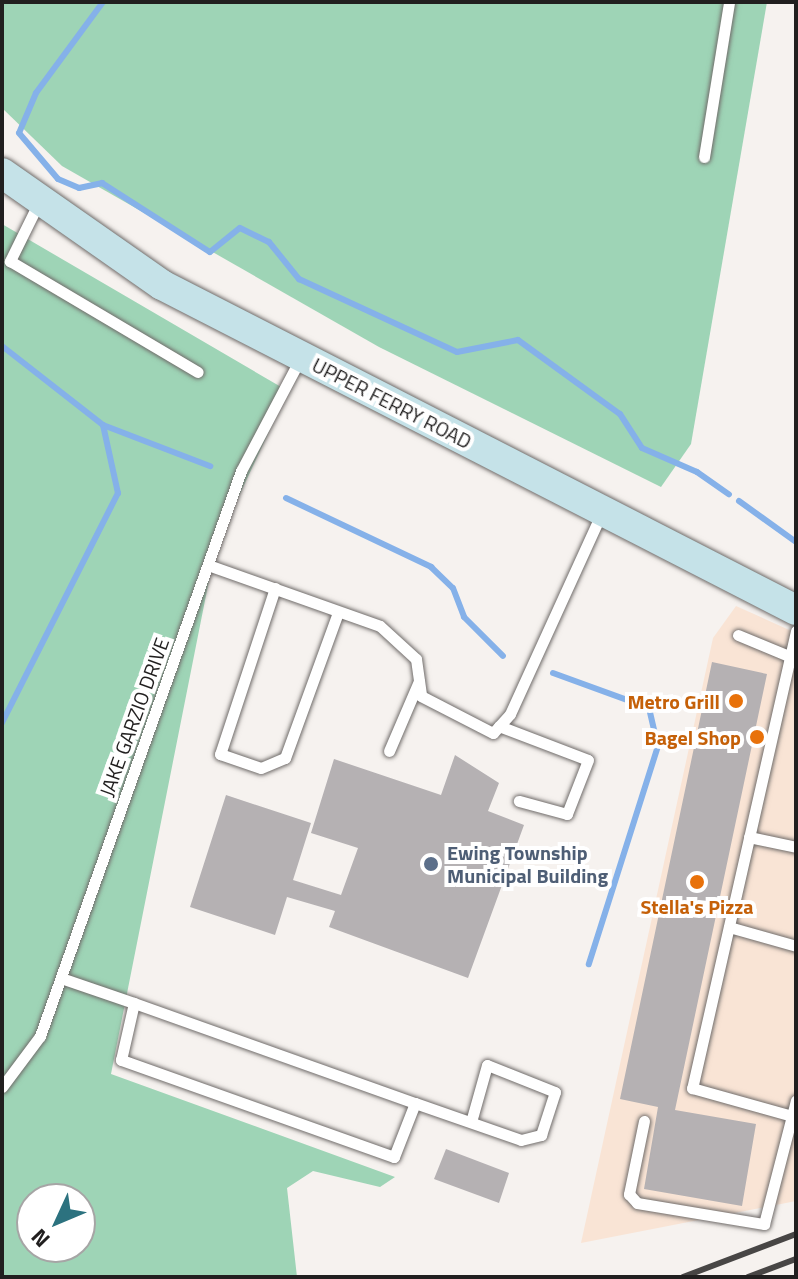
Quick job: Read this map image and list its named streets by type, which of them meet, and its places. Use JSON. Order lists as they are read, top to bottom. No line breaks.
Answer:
{"streets":{"main road":["UPPER FERRY ROAD"],"lane":["JAKE GARZIO DRIVE"]},"crossings":[["UPPER FERRY ROAD","JAKE GARZIO DRIVE"]],"places":["Metro Grill","Bagel Shop","Ewing Township Municipal Building","Stella's Pizza"],"north":"bottom left"}
